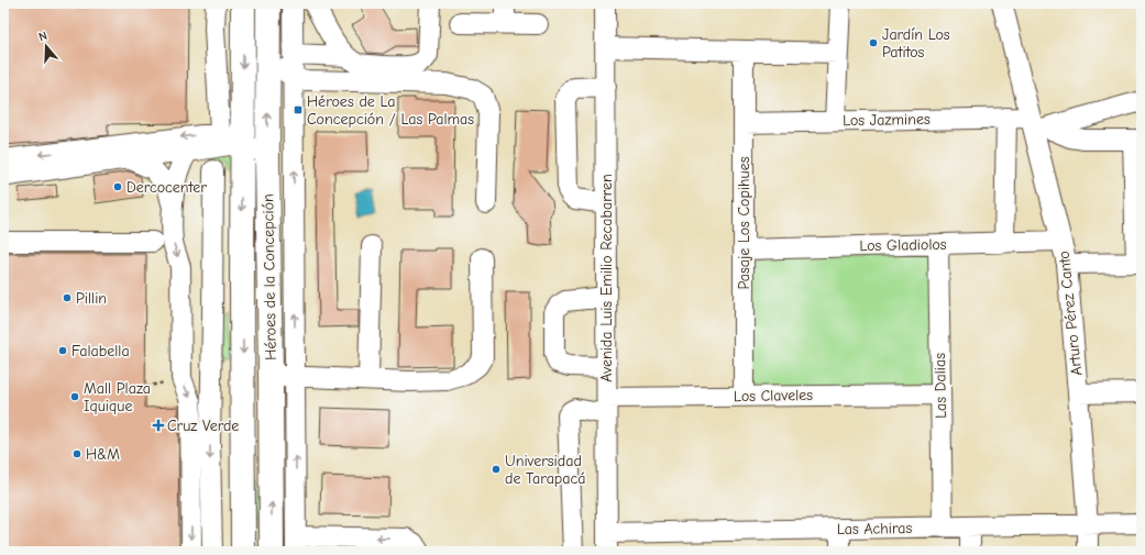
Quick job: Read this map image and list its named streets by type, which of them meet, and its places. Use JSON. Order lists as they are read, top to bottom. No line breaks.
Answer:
{"streets":{"main road":["Héroes de la Concepción"],"street":["Los Jazmines","Pasaje Los Copihues","Los Gladiolos","Avenida Luis Emilio Recabarren","Arturo Pérez Canto","Las Dalias","Los Claveles","Las Achiras"]},"crossings":[["Los Jazmines","Pasaje Los Copihues"],["Los Jazmines","Arturo Pérez Canto"],["Pasaje Los Copihues","Los Gladiolos"],["Pasaje Los Copihues","Los Claveles"],["Los Gladiolos","Arturo Pérez Canto"],["Los Gladiolos","Las Dalias"],["Avenida Luis Emilio Recabarren","Los Claveles"],["Avenida Luis Emilio Recabarren","Las Achiras"],["Arturo Pérez Canto","Las Achiras"],["Las Dalias","Los Claveles"],["Las Dalias","Las Achiras"]],"places":{"other":["Jardín Los Patitos","Dercocenter","Pillin","Falabella","Mall Plaza Iquique","H&M","Universidad de Tarapacá"],"transit":["Héroes de La Concepción / Las Palmas"],"health":["Cruz Verde"]},"north":"top"}
